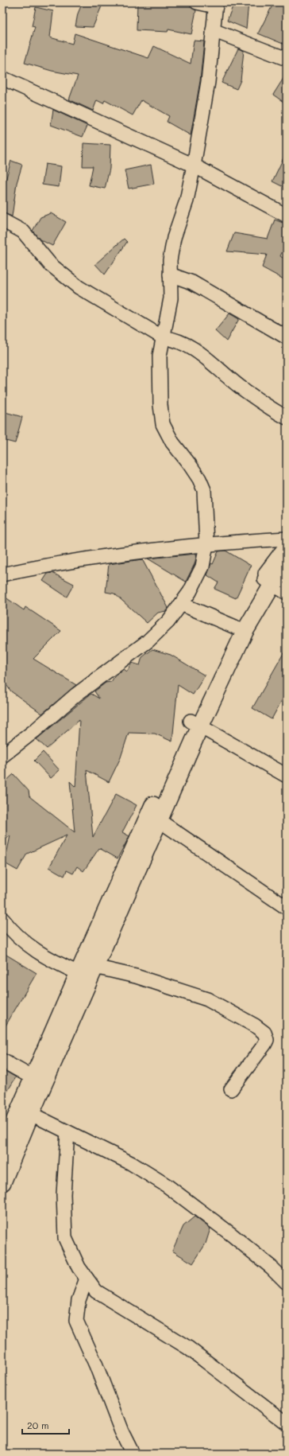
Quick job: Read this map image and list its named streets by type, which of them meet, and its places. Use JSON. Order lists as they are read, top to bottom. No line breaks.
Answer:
{"scale_bar":"20 m"}
